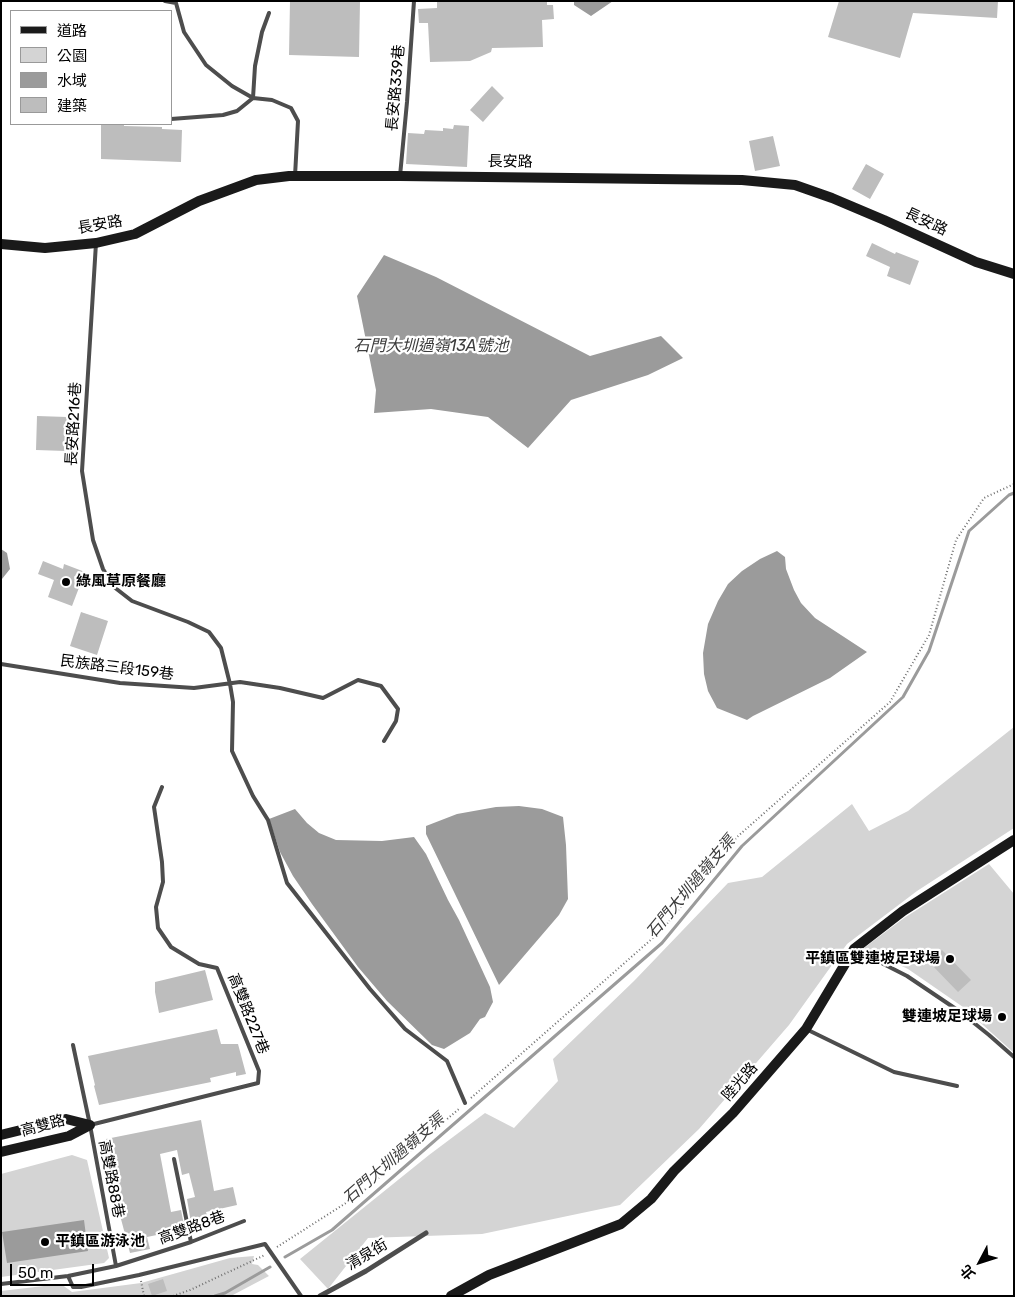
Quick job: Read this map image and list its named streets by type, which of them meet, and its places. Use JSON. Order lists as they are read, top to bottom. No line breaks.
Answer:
{"streets":{"street":["長安路","陸光路","高雙路","清泉街"],"lane":["長安路339巷","長安路216巷","民族路三段159巷","高雙路227巷","高雙路88巷","高雙路8巷"]},"crossings":[["長安路339巷","長安路"],["長安路","長安路216巷"],["長安路216巷","民族路三段159巷"],["高雙路227巷","高雙路"],["高雙路227巷","高雙路88巷"],["高雙路","高雙路88巷"],["高雙路88巷","高雙路8巷"]],"water":["石門大圳過嶺13A號池","石門大圳過嶺支渠"],"places":["綠風草原餐廳","平鎮區雙連坡足球場","雙連坡足球場","平鎮區游泳池"],"legend":["道路","公園","水域","建築"],"scale_bar":"50 m","north":"bottom left"}
